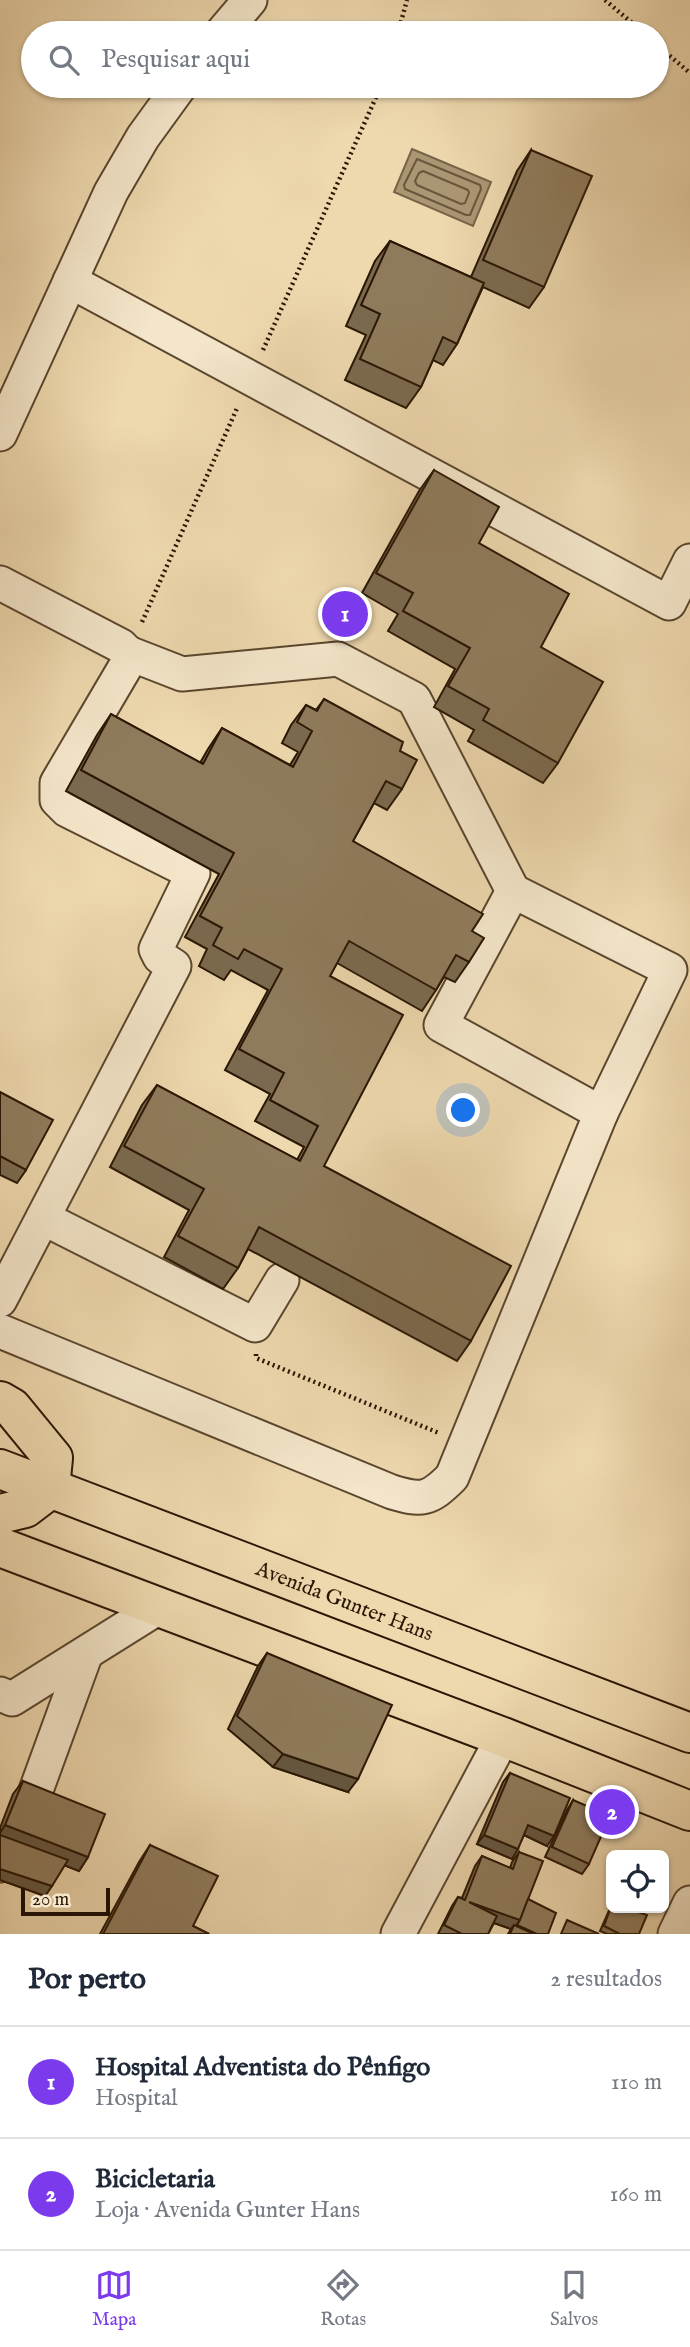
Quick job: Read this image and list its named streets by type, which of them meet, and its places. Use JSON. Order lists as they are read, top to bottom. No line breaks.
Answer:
{"streets":{"main road":["Avenida Gunter Hans"]},"scale_bar":"20 m","page":{"search":"Pesquisar aqui","pins":["1","2"],"scale":"20 m","heading":["Por perto","2 resultados"],"list":[{"mark":"1","name":"Hospital Adventista do Pênfigo","note":"Hospital","value":"110 m"},{"mark":"2","name":"Bicicletaria","note":"Loja · Avenida Gunter Hans","value":"160 m"}],"nav":["Mapa","Rotas","Salvos"]}}
